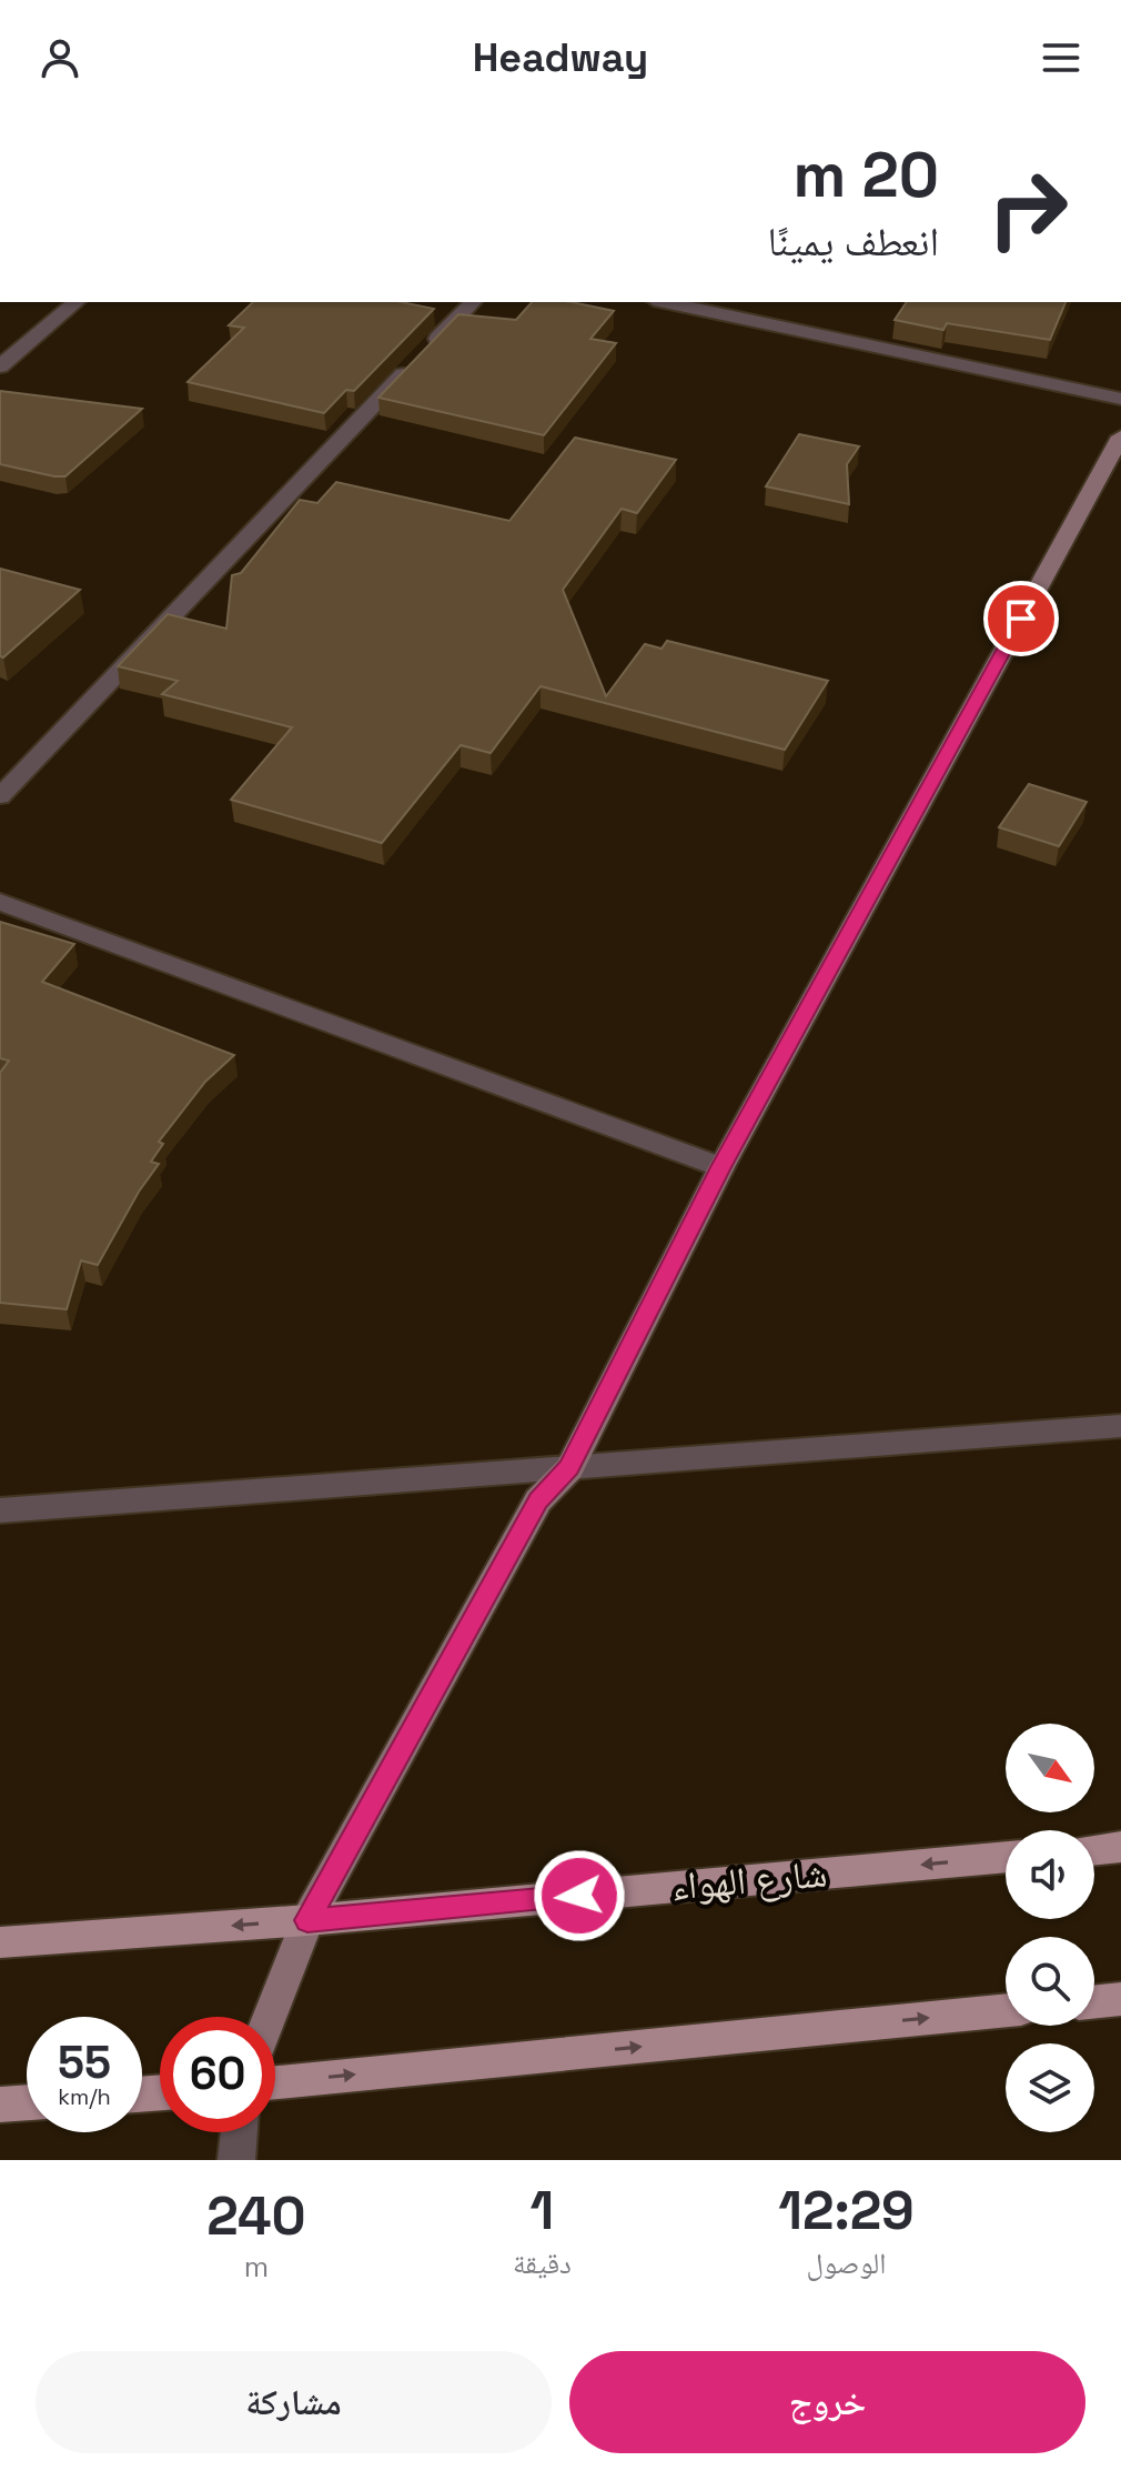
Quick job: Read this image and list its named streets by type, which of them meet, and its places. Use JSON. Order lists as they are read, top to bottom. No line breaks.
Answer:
{"streets":{"main road":["شارع الهواء"]},"north":"bottom right","page":{"header":"Headway","turn":["20 m","انعطف يمينًا"],"speed":"55 km/h","limit":"60","eta":["12:29","الوصول","1","دقيقة","240","m"],"buttons":["خروج","مشاركة"]}}
